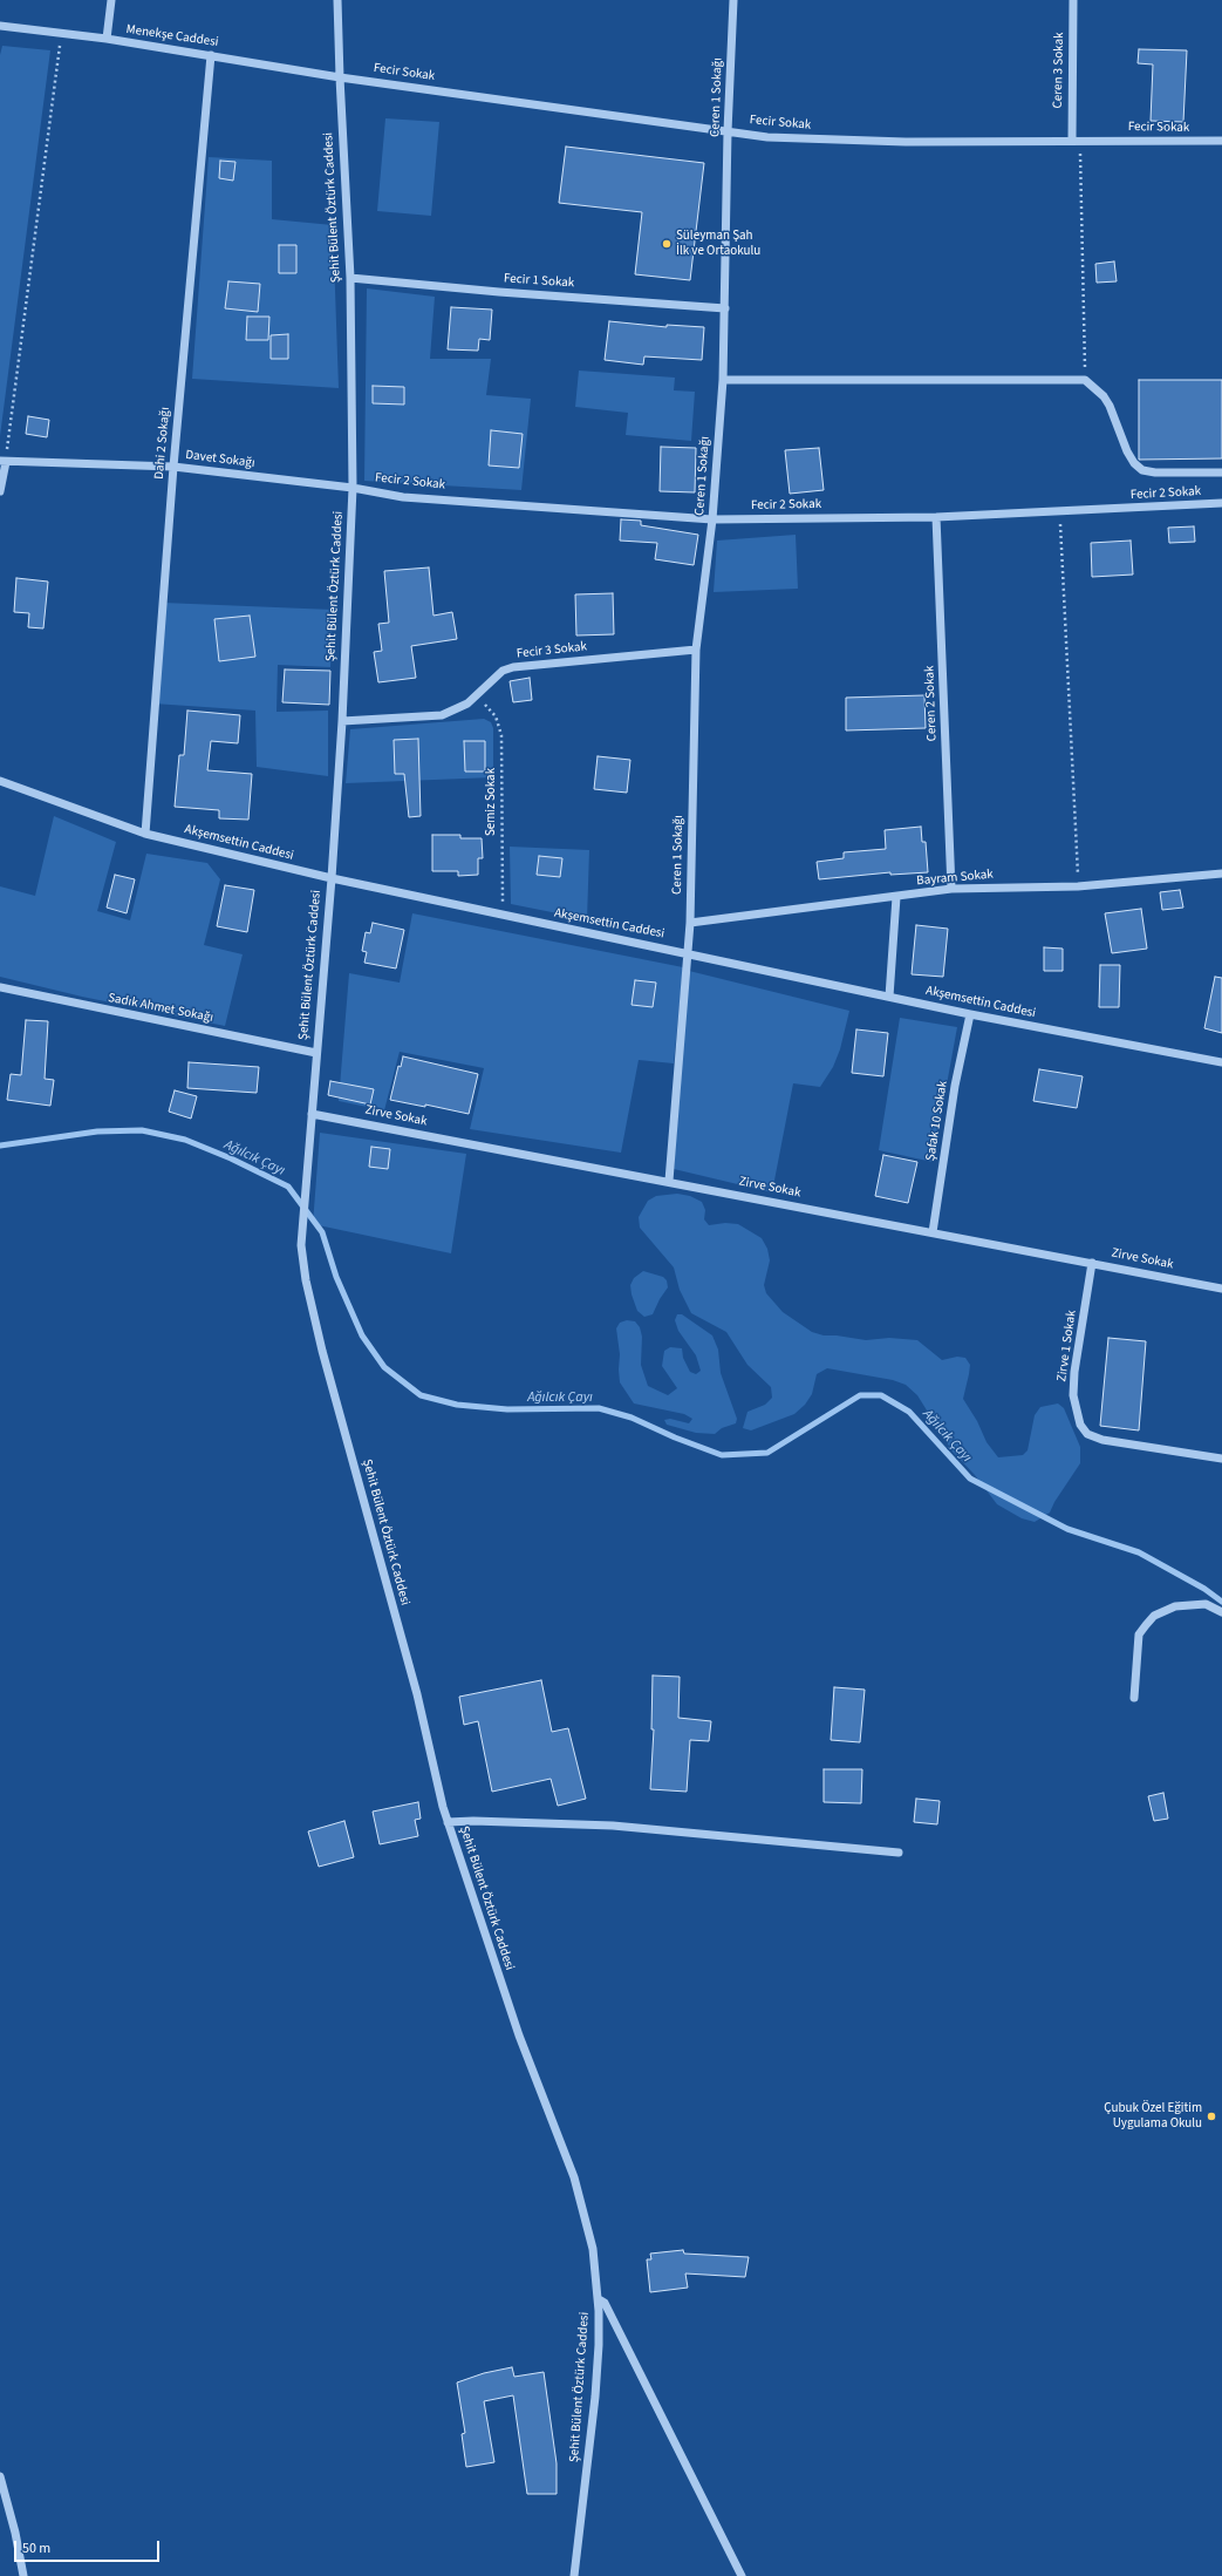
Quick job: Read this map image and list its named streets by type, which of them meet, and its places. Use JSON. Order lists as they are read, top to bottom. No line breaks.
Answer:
{"streets":{"street":["Menekşe Caddesi","Ceren 3 Sokak","Fecir Sokak","Ceren 1 Sokağı","Şehit Bülent Öztürk Caddesi","Fecir 1 Sokak","Dahi 2 Sokağı","Davet Sokağı","Fecir 2 Sokak","Fecir 3 Sokak","Ceren 2 Sokak","Akşemsettin Caddesi","Bayram Sokak","Sadık Ahmet Sokağı","Zirve Sokak","Şafak 10 Sokak","Zirve 1 Sokak"],"path":["Semiz Sokak"]},"crossings":[["Menekşe Caddesi","Fecir Sokak"],["Menekşe Caddesi","Şehit Bülent Öztürk Caddesi"],["Menekşe Caddesi","Dahi 2 Sokağı"],["Ceren 3 Sokak","Fecir Sokak"],["Fecir Sokak","Ceren 1 Sokağı"],["Fecir Sokak","Şehit Bülent Öztürk Caddesi"],["Ceren 1 Sokağı","Fecir 1 Sokak"],["Ceren 1 Sokağı","Fecir 2 Sokak"],["Ceren 1 Sokağı","Fecir 3 Sokak"],["Ceren 1 Sokağı","Akşemsettin Caddesi"],["Ceren 1 Sokağı","Bayram Sokak"],["Ceren 1 Sokağı","Zirve Sokak"],["Şehit Bülent Öztürk Caddesi","Fecir 1 Sokak"],["Şehit Bülent Öztürk Caddesi","Davet Sokağı"],["Şehit Bülent Öztürk Caddesi","Fecir 2 Sokak"],["Şehit Bülent Öztürk Caddesi","Fecir 3 Sokak"],["Şehit Bülent Öztürk Caddesi","Akşemsettin Caddesi"],["Şehit Bülent Öztürk Caddesi","Sadık Ahmet Sokağı"],["Şehit Bülent Öztürk Caddesi","Zirve Sokak"],["Dahi 2 Sokağı","Davet Sokağı"],["Dahi 2 Sokağı","Akşemsettin Caddesi"],["Davet Sokağı","Fecir 2 Sokak"],["Fecir 2 Sokak","Ceren 2 Sokak"],["Fecir 3 Sokak","Semiz Sokak"],["Ceren 2 Sokak","Bayram Sokak"],["Semiz Sokak","Akşemsettin Caddesi"],["Akşemsettin Caddesi","Şafak 10 Sokak"],["Zirve Sokak","Şafak 10 Sokak"],["Zirve Sokak","Zirve 1 Sokak"]],"water":["Ağılcık Çayı"],"places":["Süleyman Şah İlk ve Ortaokulu","Çubuk Özel Eğitim Uygulama Okulu"],"scale_bar":"50 m"}
